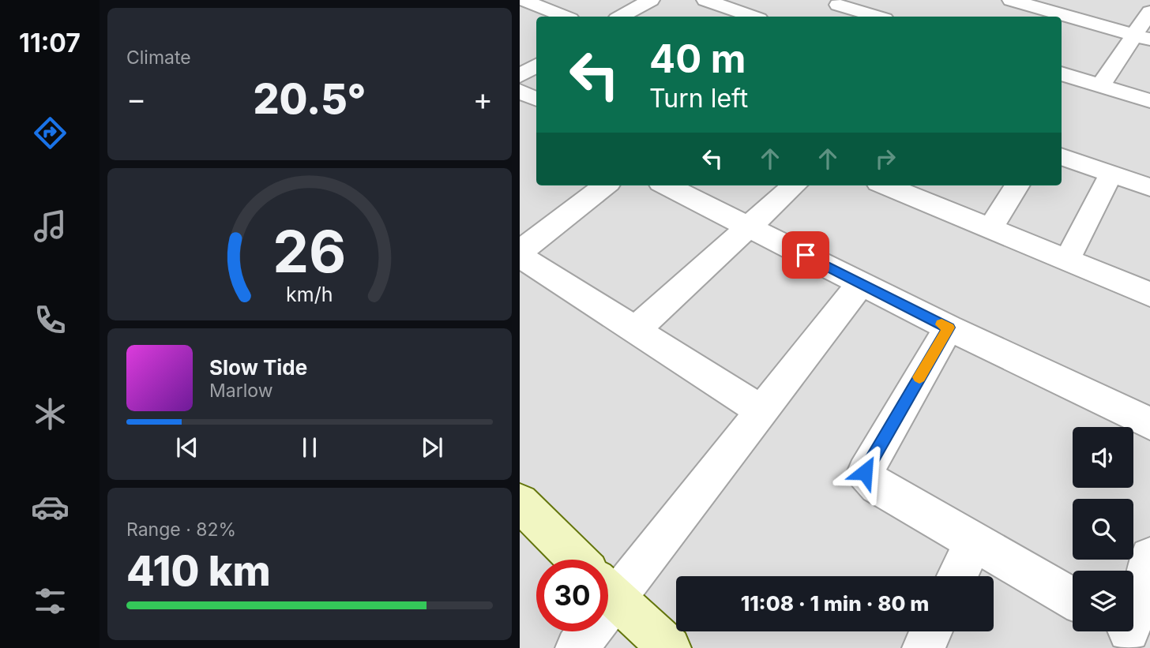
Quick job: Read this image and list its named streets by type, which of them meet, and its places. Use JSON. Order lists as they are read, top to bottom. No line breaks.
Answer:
{"page":{"tabs":"11:07","tile":["Climate",["Range · 82%","410 km"]],"turn":["40 m","Turn left"],"heat":["−","20.5°","+"],"song":["Slow Tide","Marlow"],"limit":"30","trip":"11:08 · 1 min · 80 m","gauge":["26","km/h"]}}
